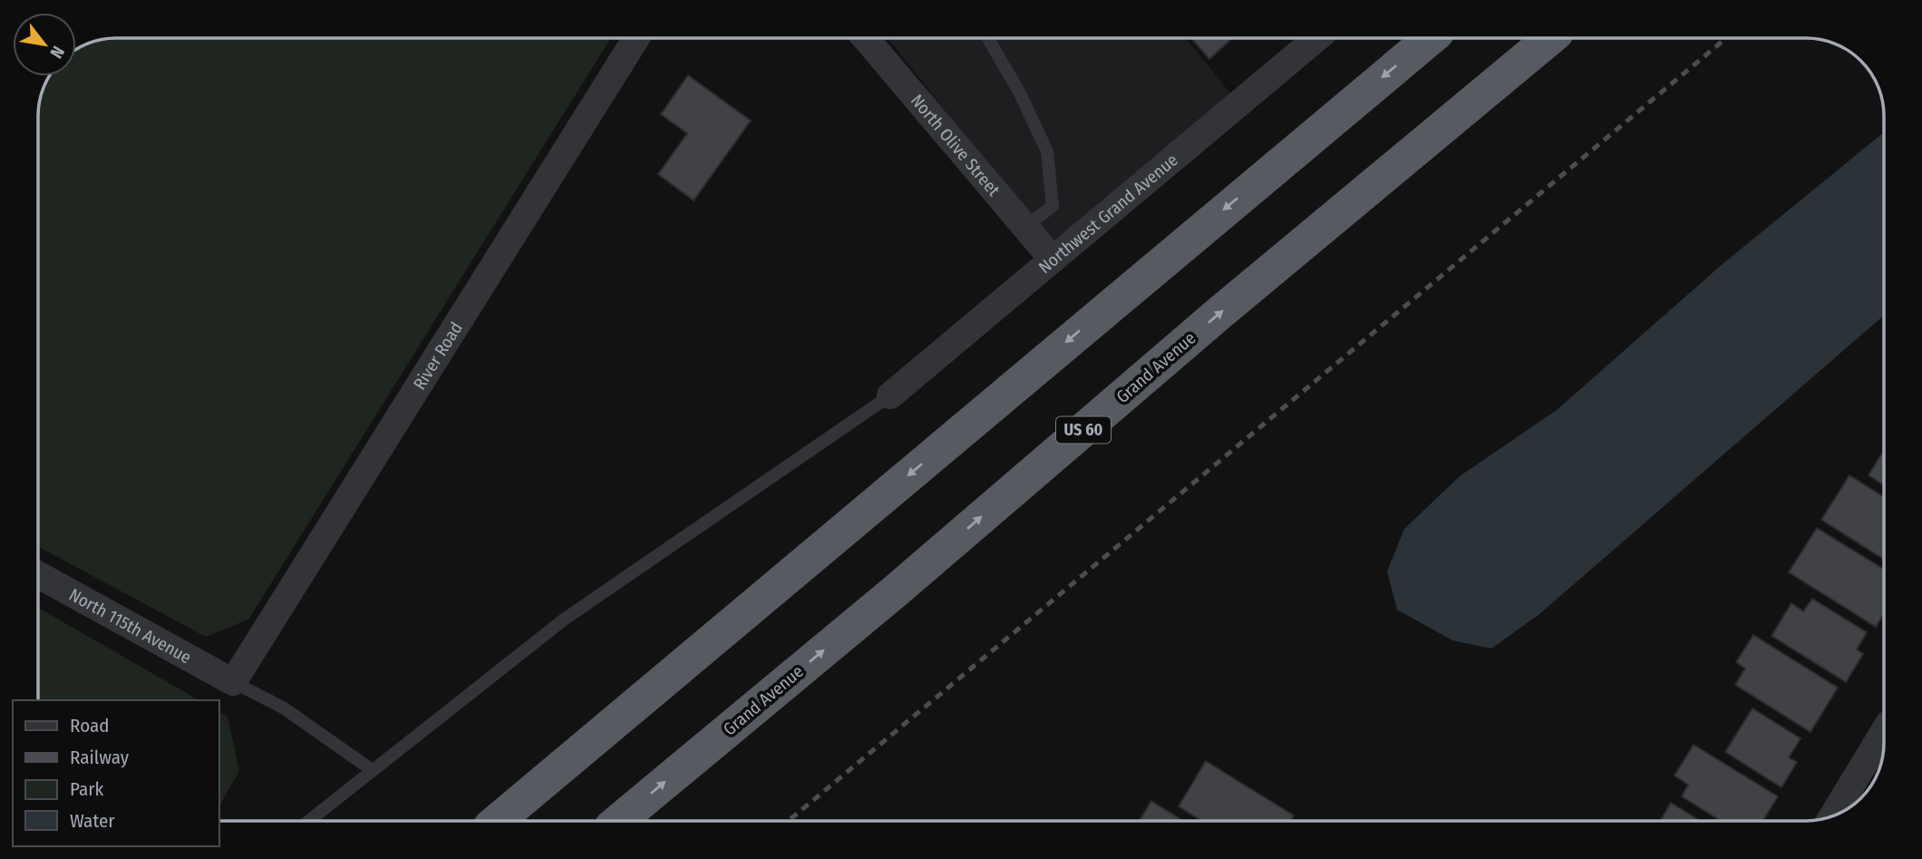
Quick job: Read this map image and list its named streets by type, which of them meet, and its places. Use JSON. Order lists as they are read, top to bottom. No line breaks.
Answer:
{"streets":{"highway":["Grand Avenue","US 60"],"street":["North Olive Street","Northwest Grand Avenue","River Road","North 115th Avenue"]},"crossings":[["North Olive Street","Northwest Grand Avenue"],["River Road","North 115th Avenue"]],"legend":["Road","Railway","Park","Water"],"north":"bottom right"}
